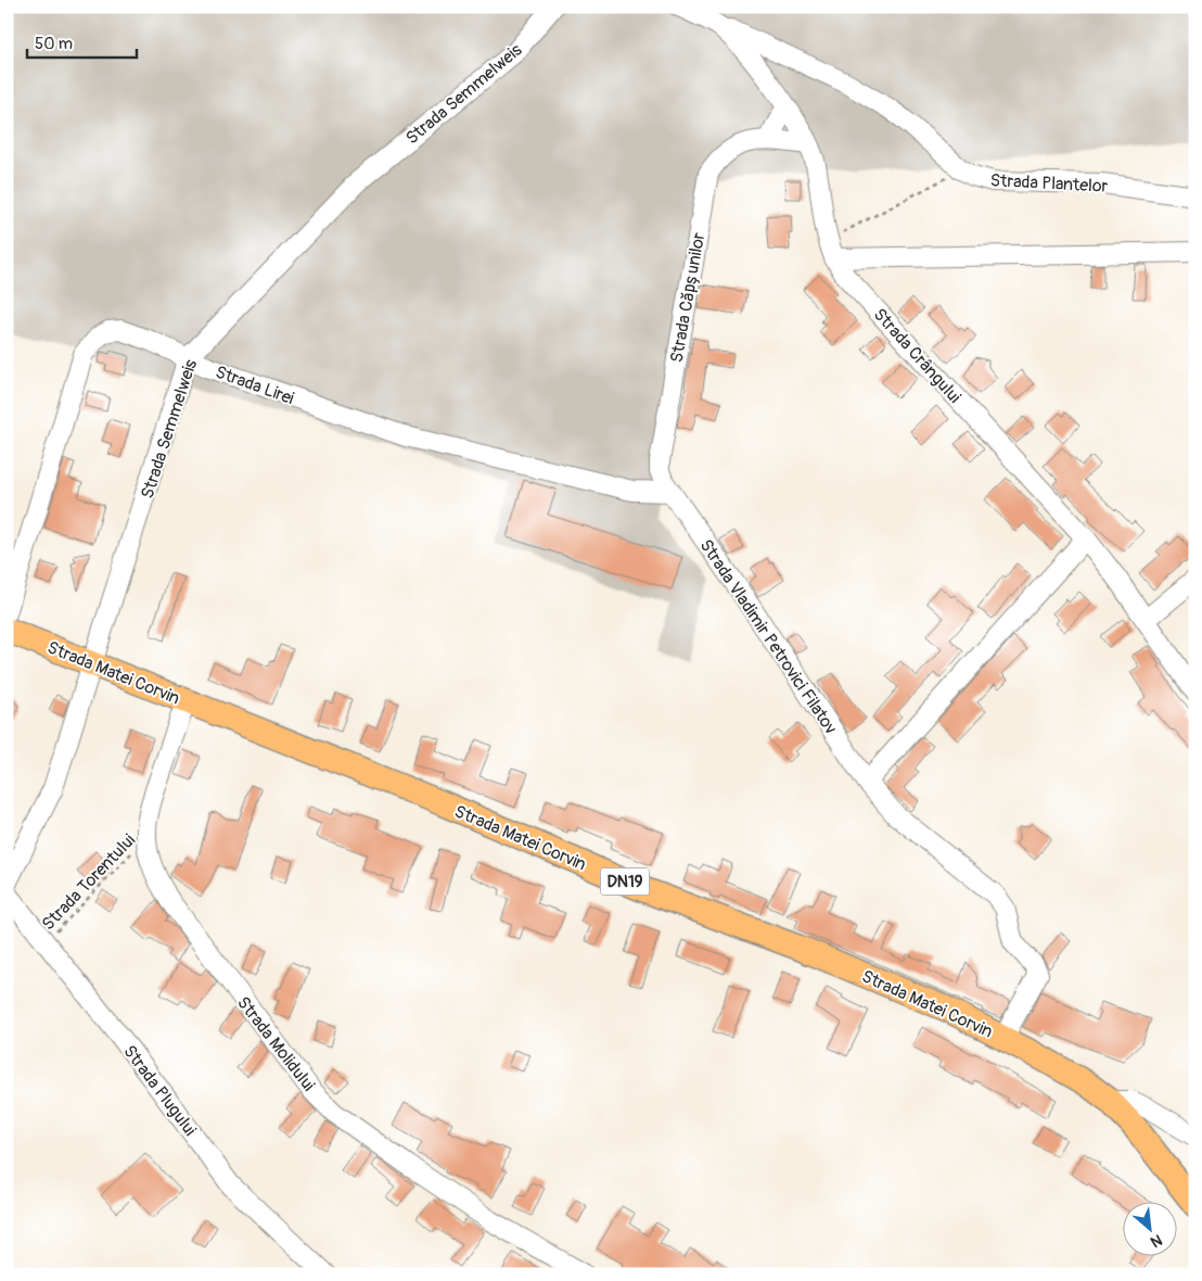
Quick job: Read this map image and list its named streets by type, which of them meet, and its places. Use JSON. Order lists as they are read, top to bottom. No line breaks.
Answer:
{"streets":{"main road":["Strada Matei Corvin","DN19"],"street":["Strada Semmelweis","Strada Plantelor","Strada Căpșunilor","Strada Crângului","Strada Lirei","Strada Vladimir Petrovici Filatov","Strada Molidului","Strada Plugului"],"path":["Strada Torentului"]},"crossings":[["Strada Semmelweis","Strada Lirei"],["Strada Semmelweis","Strada Matei Corvin"],["Strada Plantelor","Strada Crângului"],["Strada Căpșunilor","Strada Crângului"],["Strada Căpșunilor","Strada Lirei"],["Strada Căpșunilor","Strada Vladimir Petrovici Filatov"],["Strada Lirei","Strada Vladimir Petrovici Filatov"],["Strada Vladimir Petrovici Filatov","Strada Matei Corvin"],["Strada Matei Corvin","Strada Molidului"],["Strada Torentului","Strada Molidului"],["Strada Torentului","Strada Plugului"]],"scale_bar":"50 m","north":"bottom right"}
